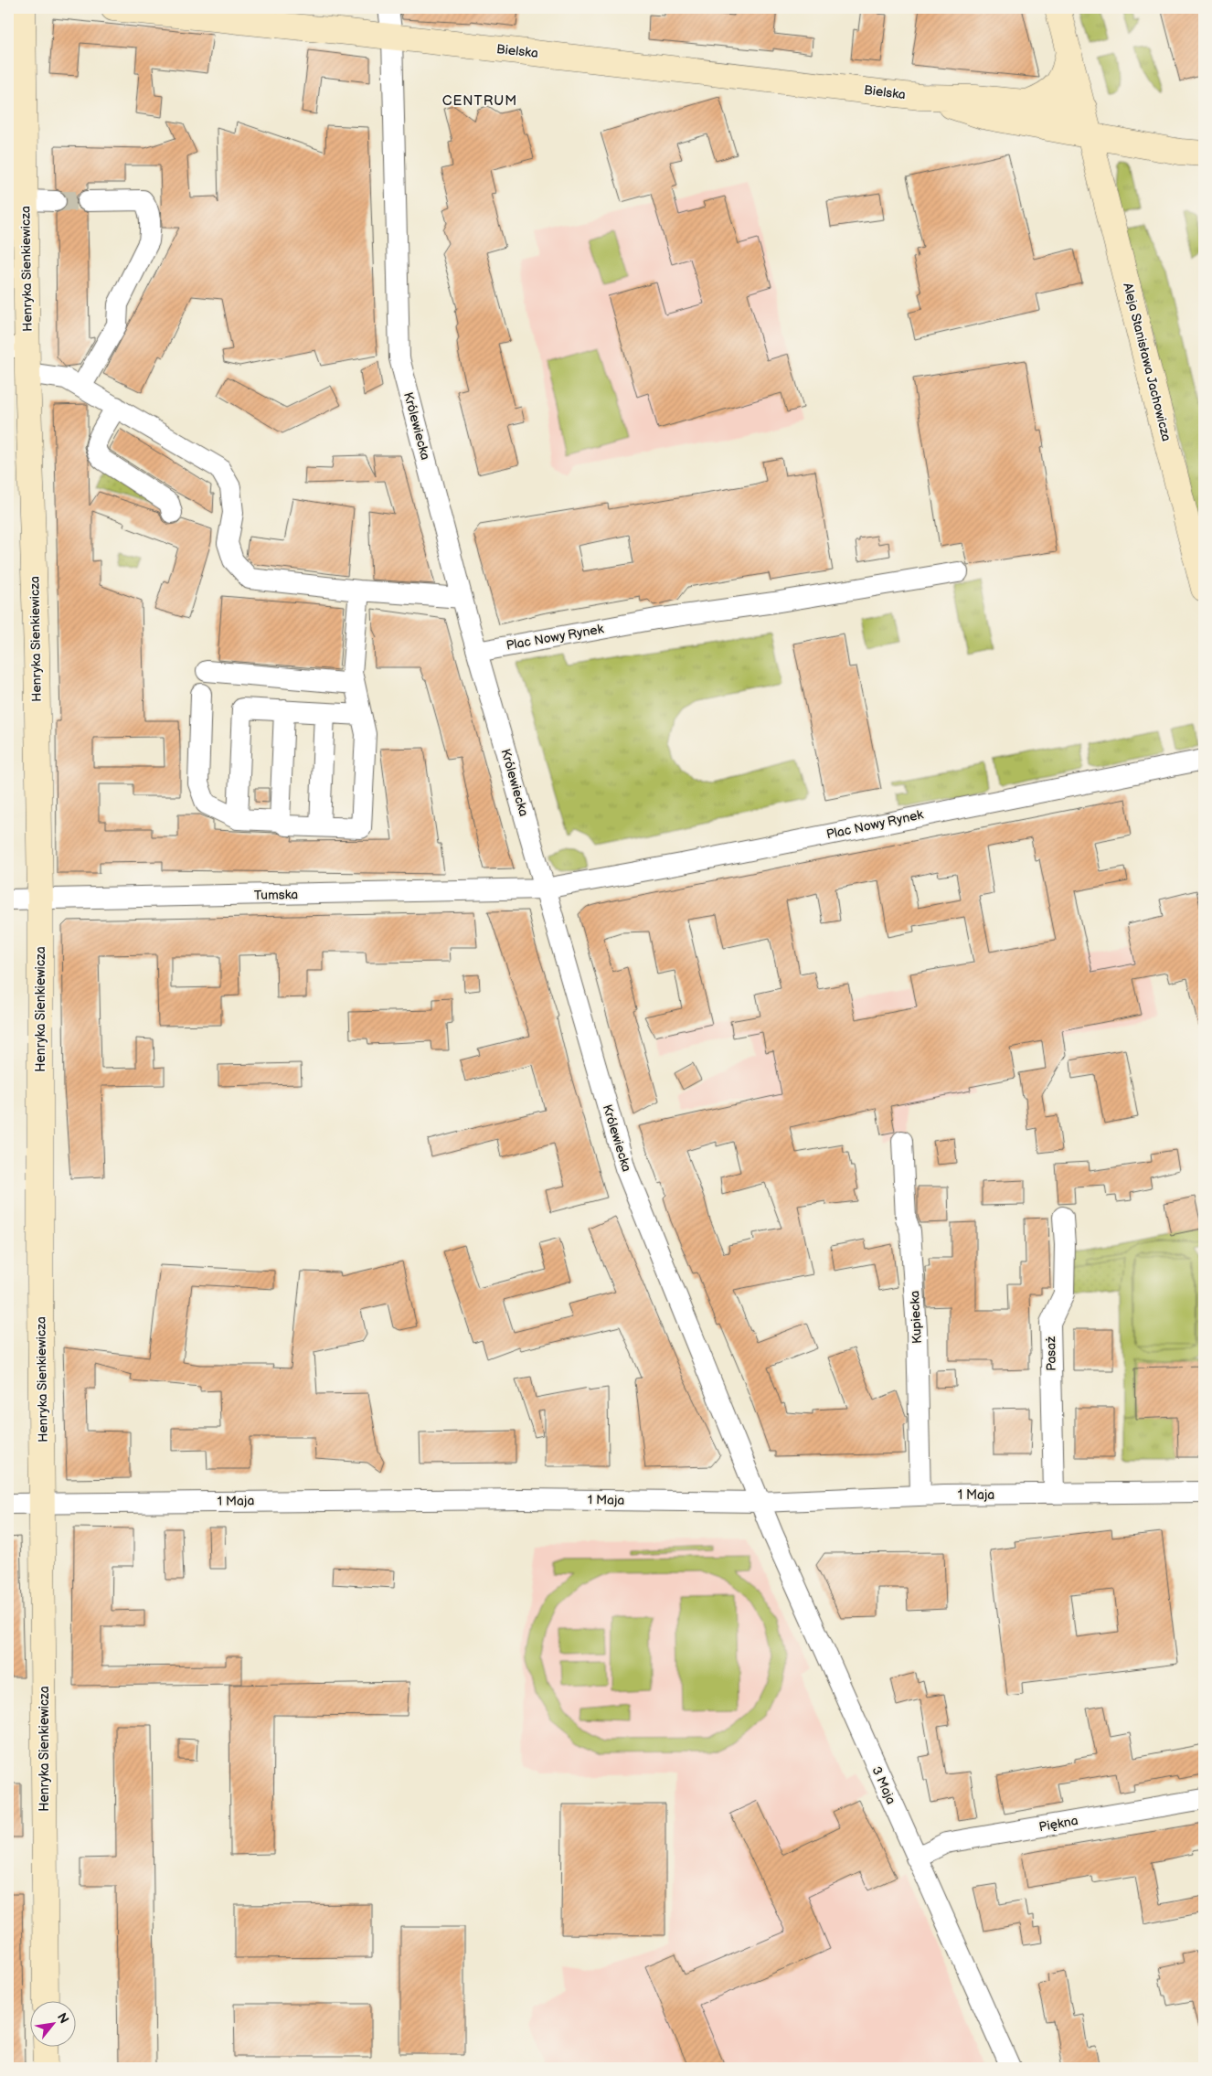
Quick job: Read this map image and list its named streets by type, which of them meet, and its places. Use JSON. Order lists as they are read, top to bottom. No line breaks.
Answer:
{"streets":{"street":["Bielska","Henryka Sienkiewicza","Aleja Stanisława Jachowicza","Królewiecka","Plac Nowy Rynek","Tumska","Kupiecka","Pasaż","1 Maja","3 Maja","Piękna"]},"crossings":[["Bielska","Aleja Stanisława Jachowicza"],["Bielska","Królewiecka"],["Henryka Sienkiewicza","Tumska"],["Henryka Sienkiewicza","1 Maja"],["Królewiecka","Plac Nowy Rynek"],["Królewiecka","Tumska"],["Królewiecka","1 Maja"],["Królewiecka","3 Maja"],["Plac Nowy Rynek","Tumska"],["Kupiecka","1 Maja"],["Pasaż","1 Maja"],["1 Maja","3 Maja"],["3 Maja","Piękna"]],"districts":["CENTRUM"],"north":"top right"}
